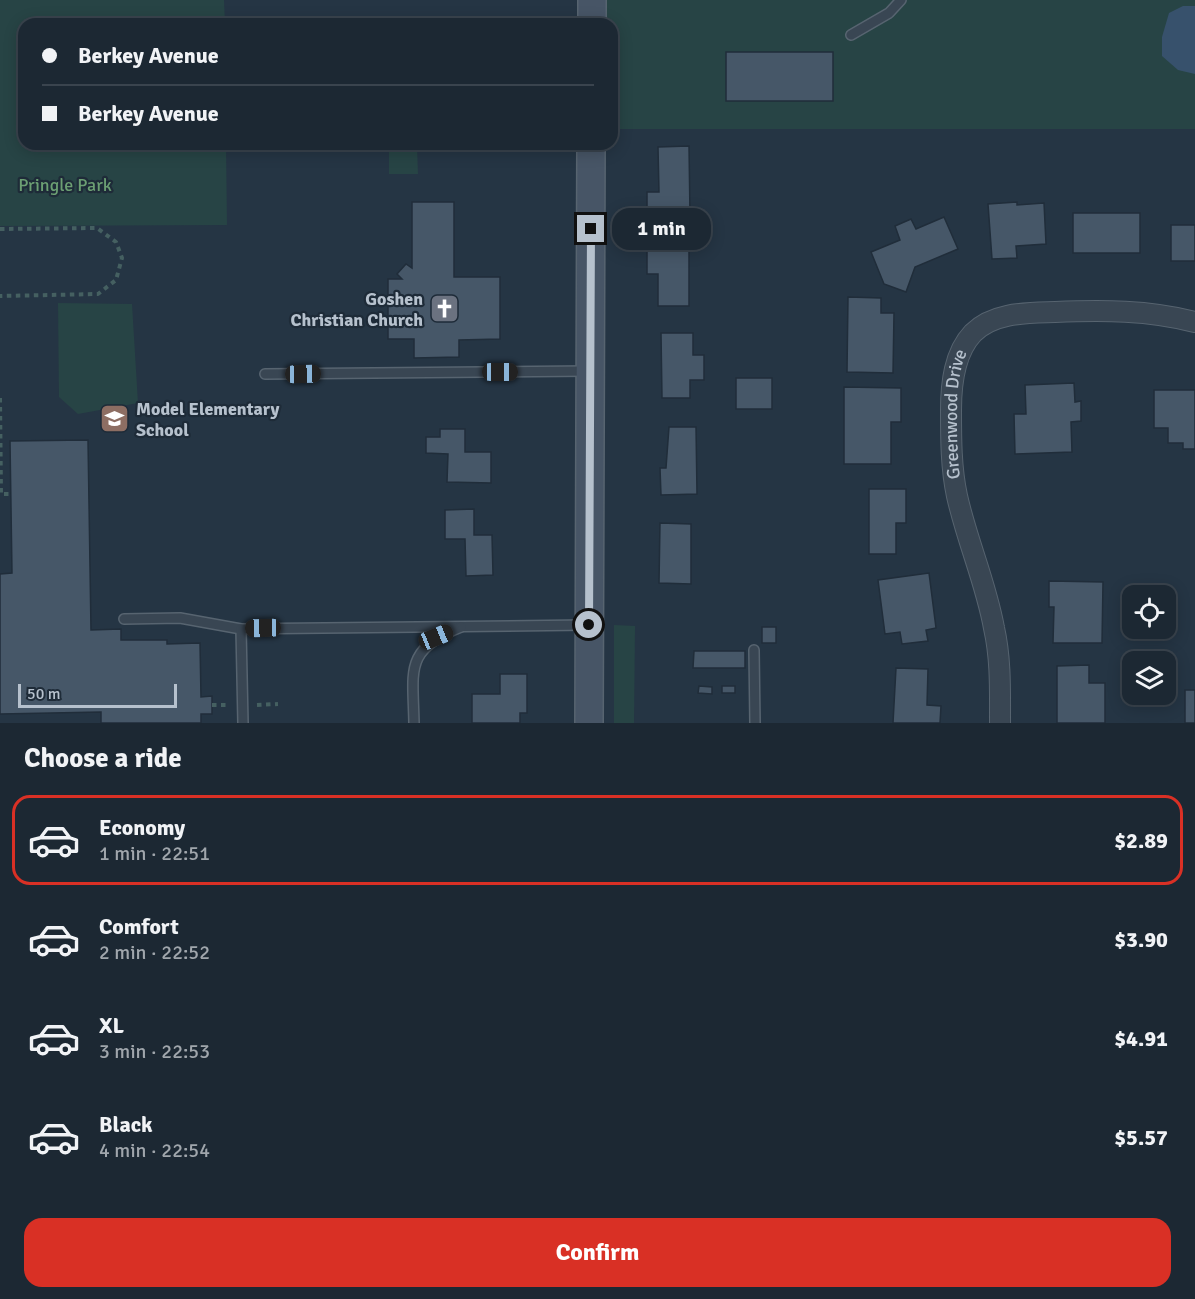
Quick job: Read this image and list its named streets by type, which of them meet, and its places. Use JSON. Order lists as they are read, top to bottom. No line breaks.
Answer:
{"streets":{"street":["Greenwood Drive"]},"parks":["Pringle Park"],"places":{"church":["Goshen Christian Church"],"school or university":["Model Elementary School"]},"scale_bar":"50 m","page":{"banner":["Berkey Avenue","Berkey Avenue"],"bubble":"1 min","scale":"50 m","heading":"Choose a ride","list":[{"name":"Economy","note":"1 min · 22:51","value":"$2.89"},{"name":"Comfort","note":"2 min · 22:52","value":"$3.90"},{"name":"XL","note":"3 min · 22:53","value":"$4.91"},{"name":"Black","note":"4 min · 22:54","value":"$5.57"}],"buttons":"Confirm"}}
